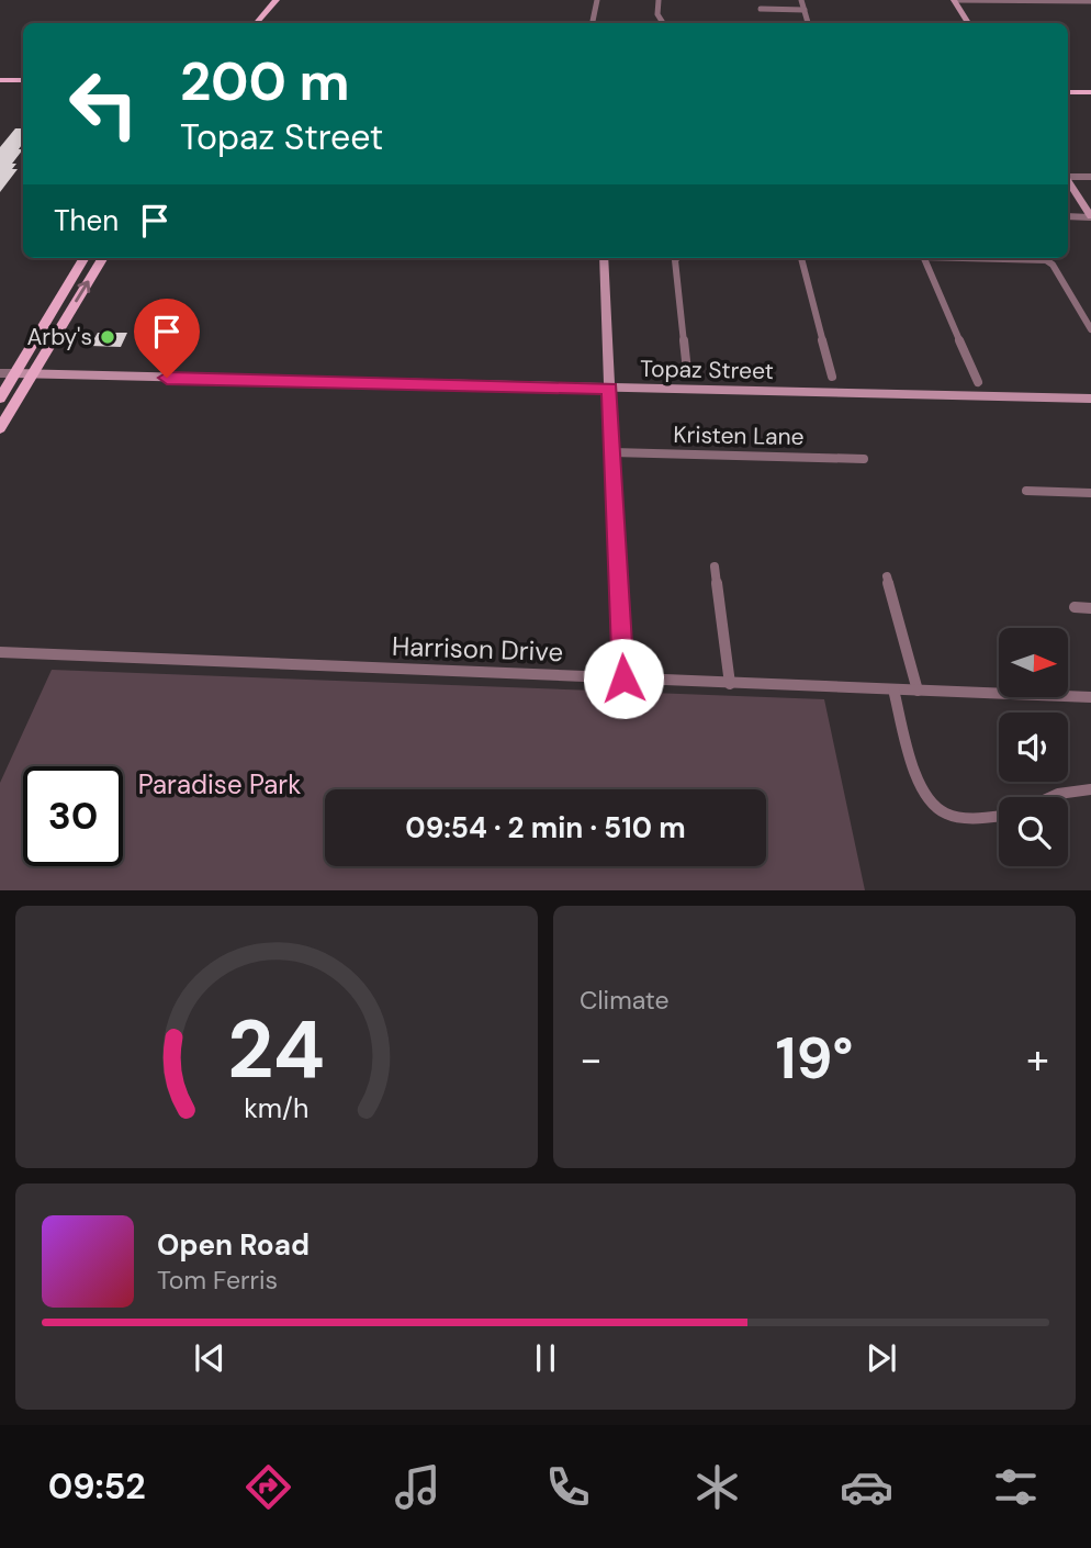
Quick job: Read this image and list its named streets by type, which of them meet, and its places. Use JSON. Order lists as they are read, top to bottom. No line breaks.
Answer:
{"streets":{"street":["Topaz Street","Kristen Lane","Harrison Drive"]},"parks":["Paradise Park"],"places":["Arby's"],"north":"right","page":{"turn":["200 m","Topaz Street"],"then":"Then","limit":"30","trip":"09:54 · 2 min · 510 m","tile":"Climate","heat":["−","19°","+"],"song":["Open Road","Tom Ferris"],"tabs":"09:52","gauge":["24","km/h"]}}
